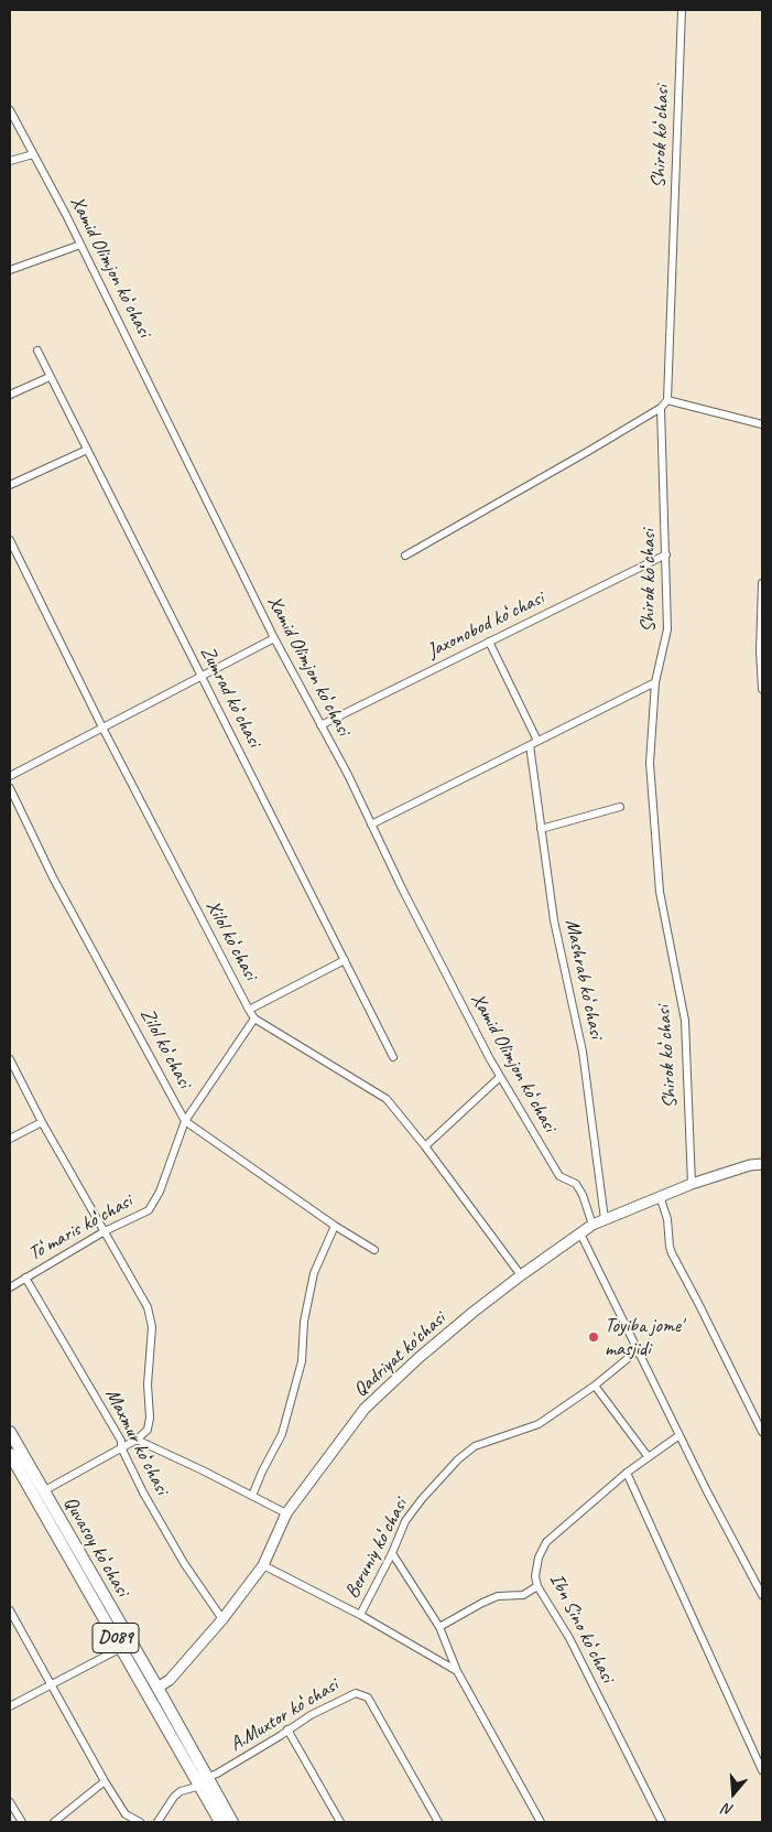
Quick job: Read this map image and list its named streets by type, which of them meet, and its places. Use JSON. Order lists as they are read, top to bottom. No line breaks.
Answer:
{"streets":{"main road":["Quvasoy koʻchasi","D089"],"street":["Shirok koʻchasi","Xamid Olimjon koʻchasi","Jaxonobod koʻchasi","Zumrad koʻchasi","Xilol koʻchasi","Mashrab koʻchasi","Zilol koʻchasi","Toʻmaris koʻchasi","Qadriyat ko'chasi","Maxmur koʻchasi","Beruniy koʻchasi","Ibn Sino koʻchasi","A.Muxtor koʻchasi"]},"crossings":[["Shirok koʻchasi","Jaxonobod koʻchasi"],["Shirok koʻchasi","Qadriyat ko'chasi"],["Xamid Olimjon koʻchasi","Jaxonobod koʻchasi"],["Xamid Olimjon koʻchasi","Qadriyat ko'chasi"],["Xilol koʻchasi","Toʻmaris koʻchasi"],["Xilol koʻchasi","Qadriyat ko'chasi"],["Mashrab koʻchasi","Qadriyat ko'chasi"],["Zilol koʻchasi","Toʻmaris koʻchasi"],["Toʻmaris koʻchasi","Maxmur koʻchasi"],["Qadriyat ko'chasi","Maxmur koʻchasi"],["Qadriyat ko'chasi","Quvasoy koʻchasi"],["Quvasoy koʻchasi","A.Muxtor koʻchasi"]],"places":["Toyiba jome' masjidi"],"north":"bottom"}
